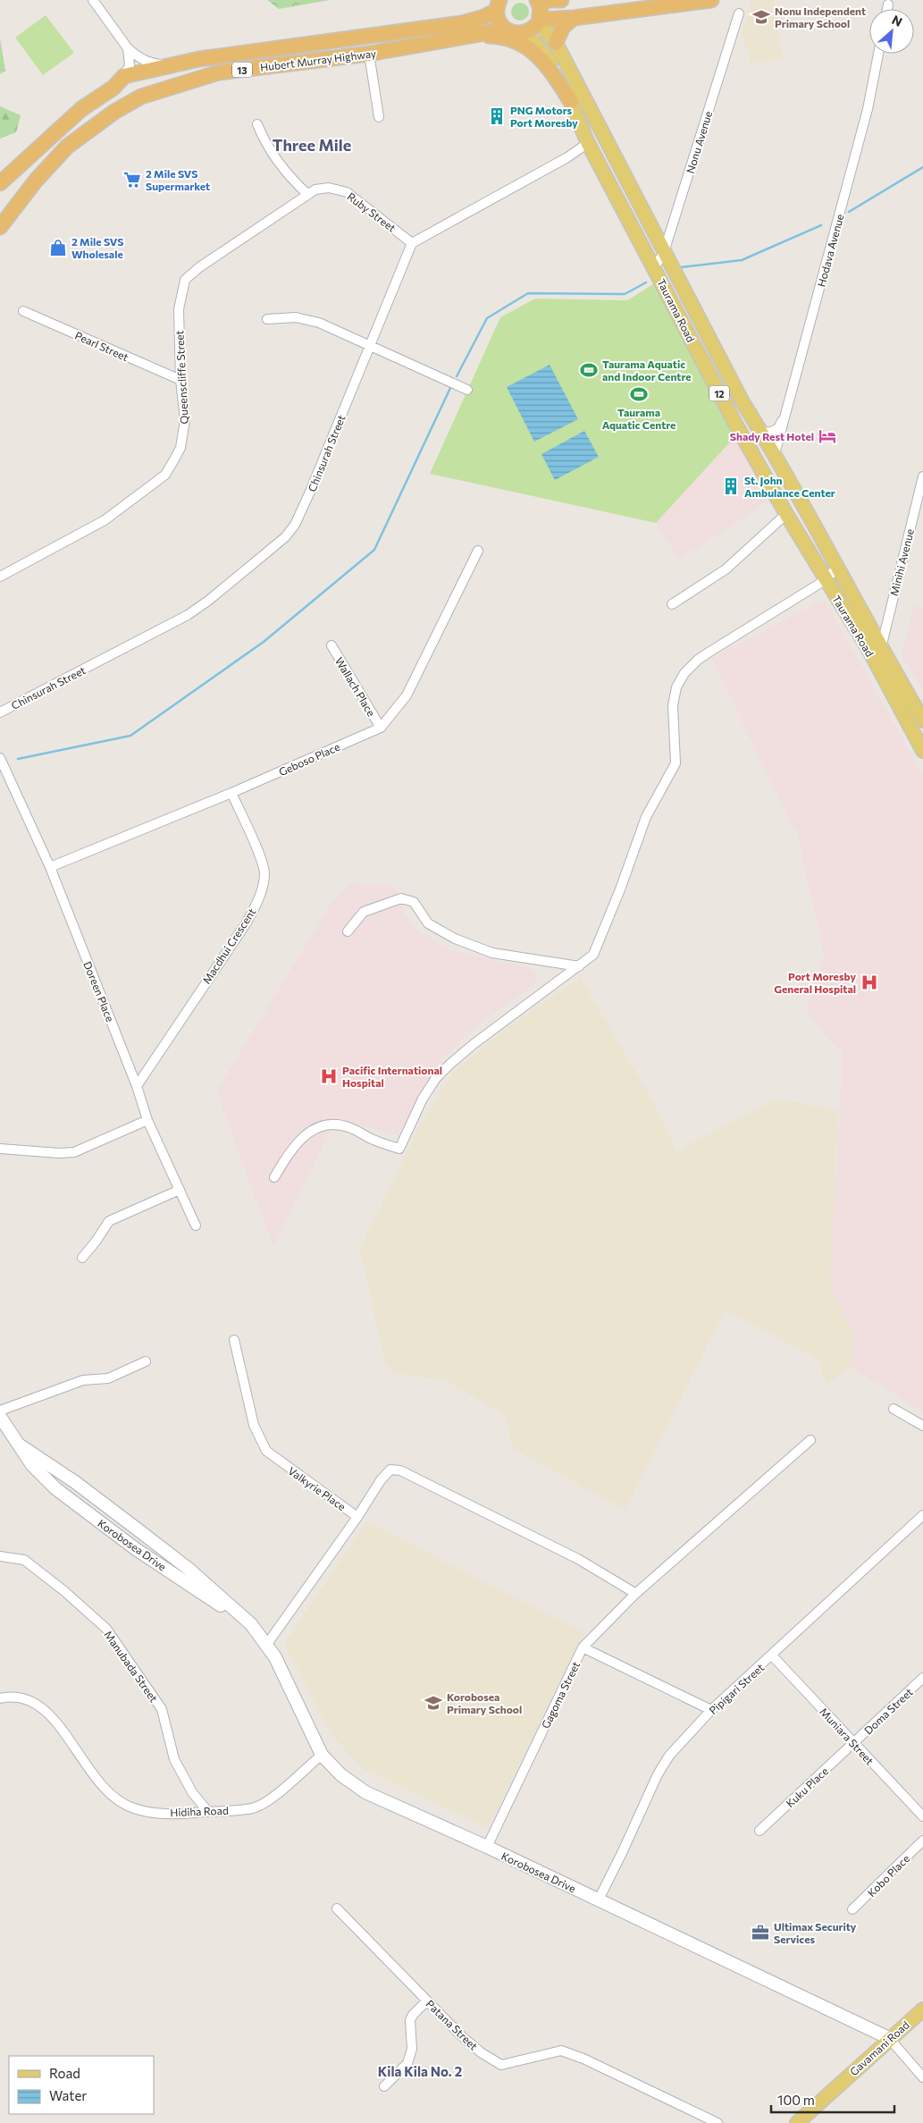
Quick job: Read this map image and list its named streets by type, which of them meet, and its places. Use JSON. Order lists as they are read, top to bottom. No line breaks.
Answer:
{"streets":{"highway":["Hubert Murray Highway","13"],"main road":["Taurama Road","12","Korobosea Drive","Gavamani Road"],"street":["Nonu Avenue","Ruby Street","Hodava Avenue","Pearl Street","Queenscliffe Street","Chinsurah Street","Minihi Avenue","Wallach Place","Geboso Place","Macdhui Crescent","Doreen Place","Valkyrie Place","Manubada Street","Pipigari Street","Gagoma Street","Doma Street","Muniara Street","Kuku Place","Hidiha Road","Kobo Place","Patana Street"]},"crossings":[["Hubert Murray Highway","13"],["13","Taurama Road"],["Nonu Avenue","Taurama Road"],["Ruby Street","Queenscliffe Street"],["Ruby Street","Chinsurah Street"],["Hodava Avenue","Taurama Road"],["Taurama Road","Minihi Avenue"],["Pearl Street","Queenscliffe Street"],["Wallach Place","Geboso Place"],["Geboso Place","Macdhui Crescent"],["Geboso Place","Doreen Place"],["Macdhui Crescent","Doreen Place"],["Valkyrie Place","Korobosea Drive"],["Korobosea Drive","Pipigari Street"],["Korobosea Drive","Gagoma Street"],["Korobosea Drive","Hidiha Road"],["Korobosea Drive","Gavamani Road"],["Manubada Street","Hidiha Road"],["Pipigari Street","Gagoma Street"],["Pipigari Street","Muniara Street"],["Doma Street","Muniara Street"],["Doma Street","Kuku Place"],["Muniara Street","Kuku Place"]],"districts":["Three Mile","Kila Kila No. 2"],"places":{"school or university":["Nonu Independent Primary School","Korobosea Primary School"],"building":["PNG Motors Port Moresby","St. John Ambulance Center"],"supermarket":["2 Mile SVS Supermarket"],"shop":["2 Mile SVS Wholesale"],"sports":["Taurama Aquatic and Indoor Centre","Taurama Aquatic Centre"],"hotel":["Shady Rest Hotel"],"hospital":["Port Moresby General Hospital","Pacific International Hospital"],"office":["Ultimax Security Services"]},"legend":["Road","Water"],"scale_bar":"100 m","north":"top right"}
